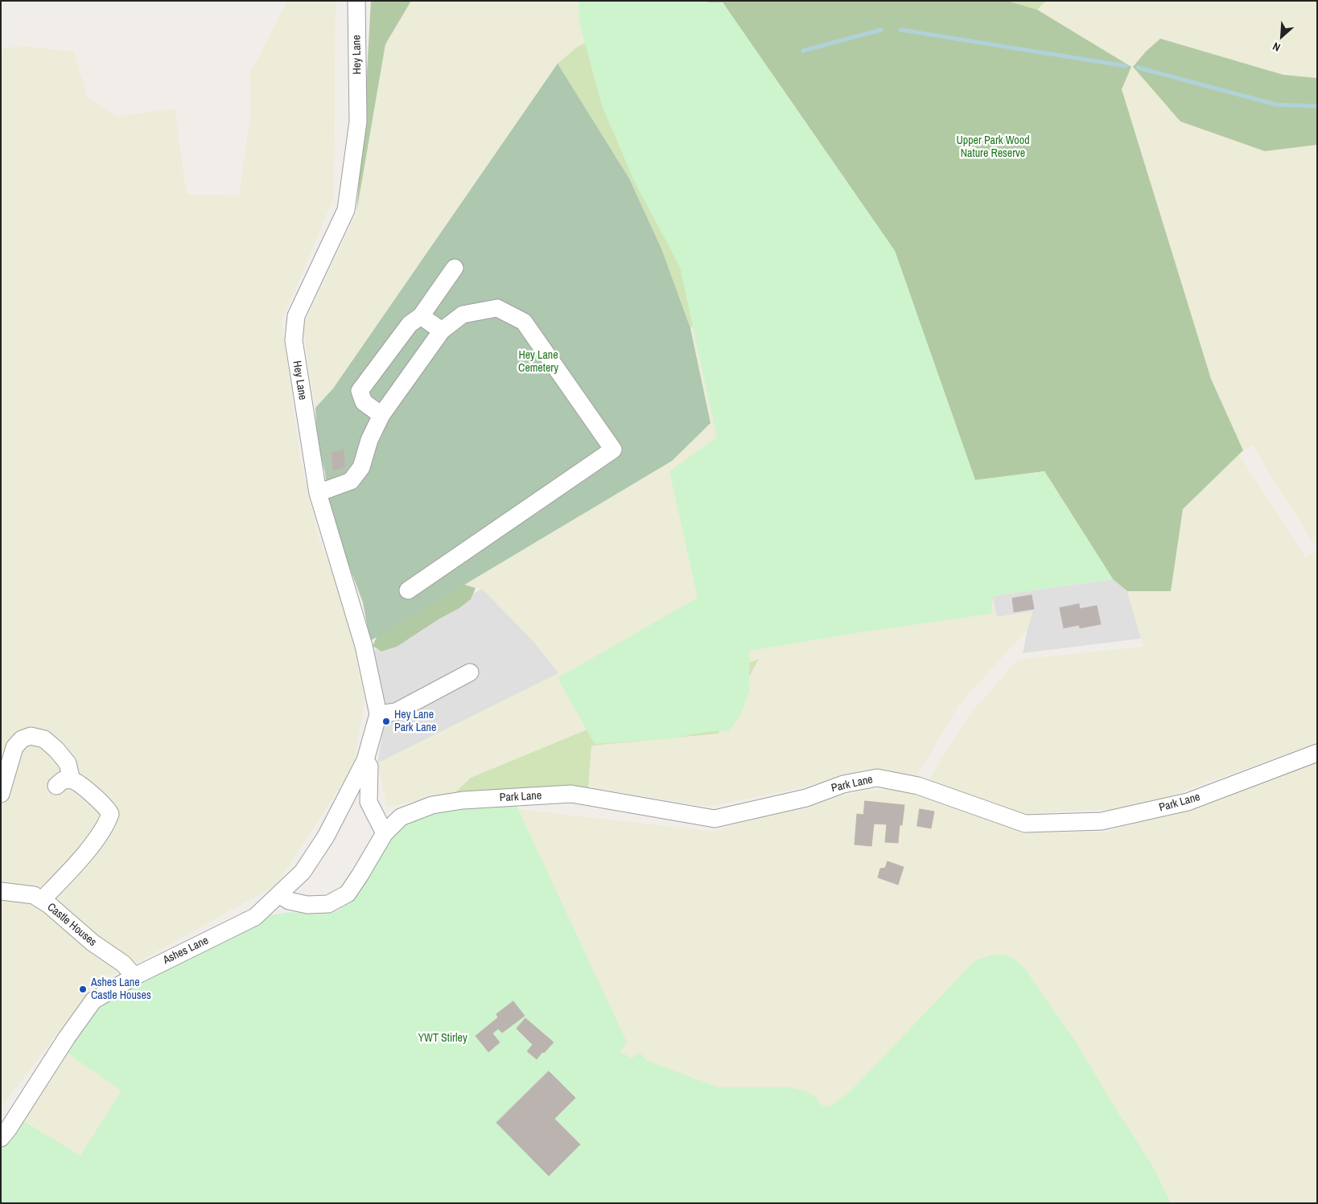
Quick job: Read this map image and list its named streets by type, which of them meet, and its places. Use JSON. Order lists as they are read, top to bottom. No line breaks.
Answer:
{"streets":{"street":["Hey Lane","Park Lane","Castle Houses","Ashes Lane"]},"crossings":[["Hey Lane","Ashes Lane"],["Park Lane","Ashes Lane"],["Castle Houses","Ashes Lane"]],"parks":["Upper Park Wood Nature Reserve","Hey Lane Cemetery","YWT Stirley"],"places":["Hey Lane Park Lane","Ashes Lane Castle Houses"],"north":"bottom left"}
